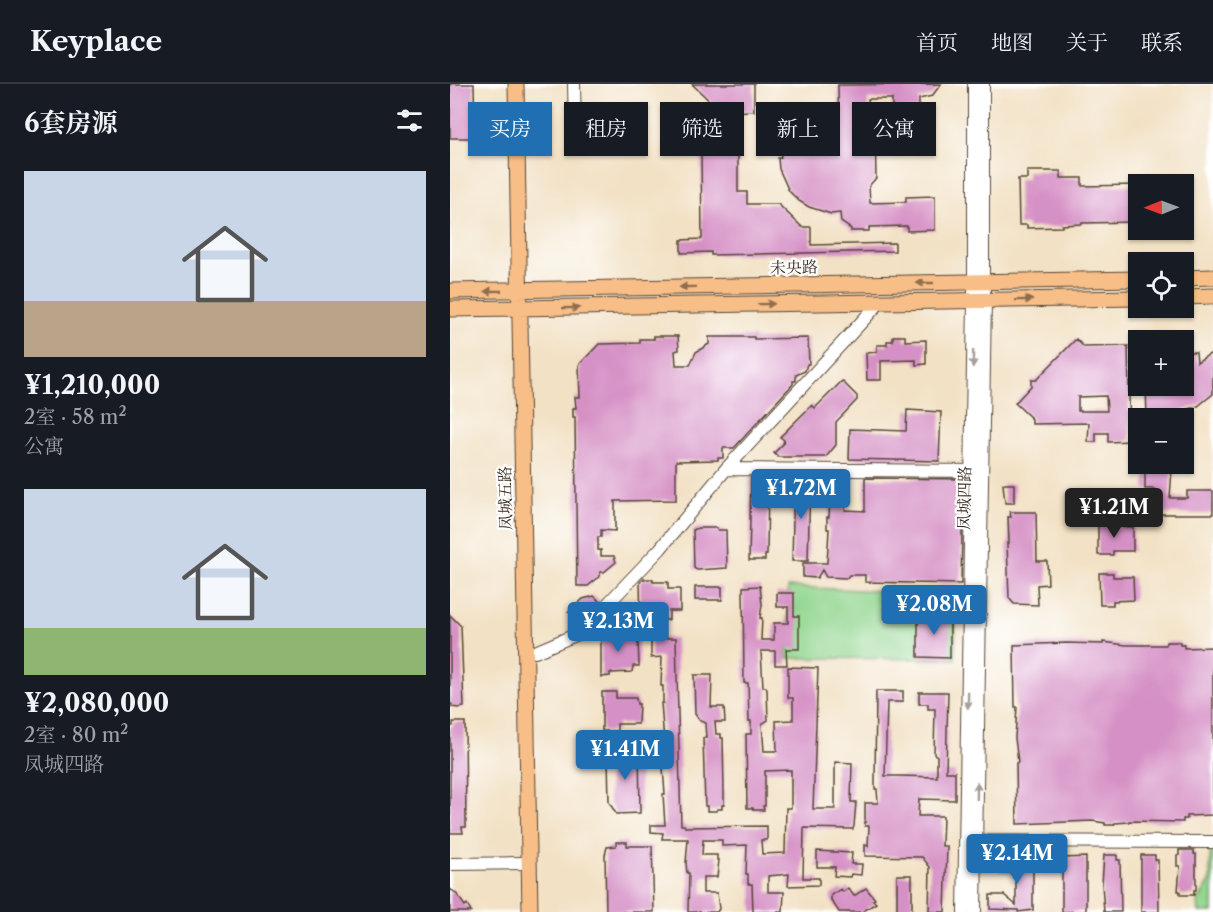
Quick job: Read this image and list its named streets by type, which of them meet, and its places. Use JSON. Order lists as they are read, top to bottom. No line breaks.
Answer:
{"streets":{"main road":["未央路","凤城五路"],"street":["凤城四路"]},"crossings":[["未央路","凤城五路"],["未央路","凤城四路"]],"north":"left","page":{"header":"Keyplace","nav":["首页","地图","关于","联系"],"heading":"6套房源","chip":["买房","租房","筛选","新上","公寓"],"list":[{"name":"¥1,210,000","note":"2室 · 58 m² · 公寓"},{"name":"¥2,080,000","note":"2室 · 80 m² · 凤城四路"}],"map_buttons":["+","−"],"price":["¥1.72M","¥1.21M","¥2.08M","¥2.13M","¥1.41M","¥2.14M"]}}
